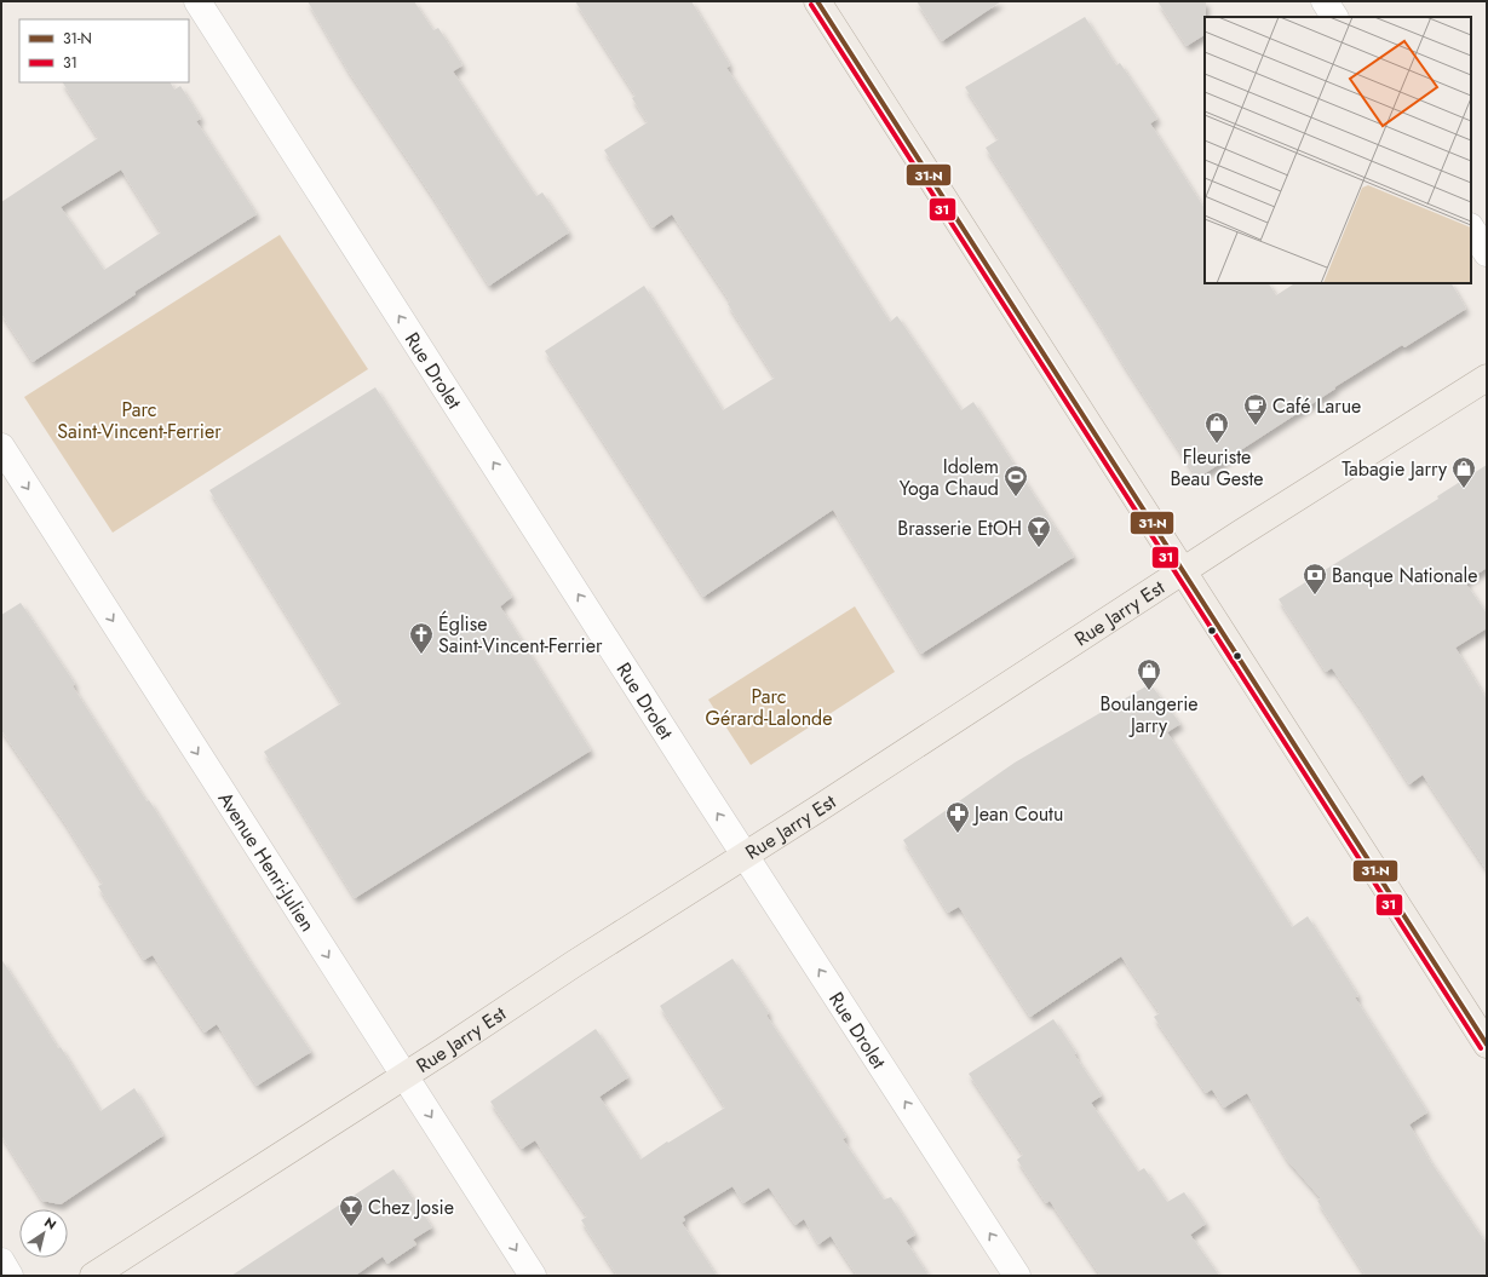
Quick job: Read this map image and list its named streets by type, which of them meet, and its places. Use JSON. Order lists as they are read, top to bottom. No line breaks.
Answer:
{"streets":{"main road":["Rue Jarry Est"],"street":["Rue Drolet","Avenue Henri-Julien"]},"crossings":[["Rue Drolet","Rue Jarry Est"],["Rue Jarry Est","Avenue Henri-Julien"]],"one_way":["Rue Drolet","Avenue Henri-Julien"],"parks":["Parc Saint-Vincent-Ferrier","Parc Gérard-Lalonde"],"places":{"cafe":["Café Larue"],"shop":["Fleuriste Beau Geste","Tabagie Jarry","Boulangerie Jarry"],"sports":["Idolem Yoga Chaud"],"bar":["Brasserie EtOH","Chez Josie"],"bank":["Banque Nationale"],"church":["Église Saint-Vincent-Ferrier"],"pharmacy":["Jean Coutu"]},"lines":["transit line 31-N","transit line 31"],"legend":["31-N","31"],"north":"top right"}
